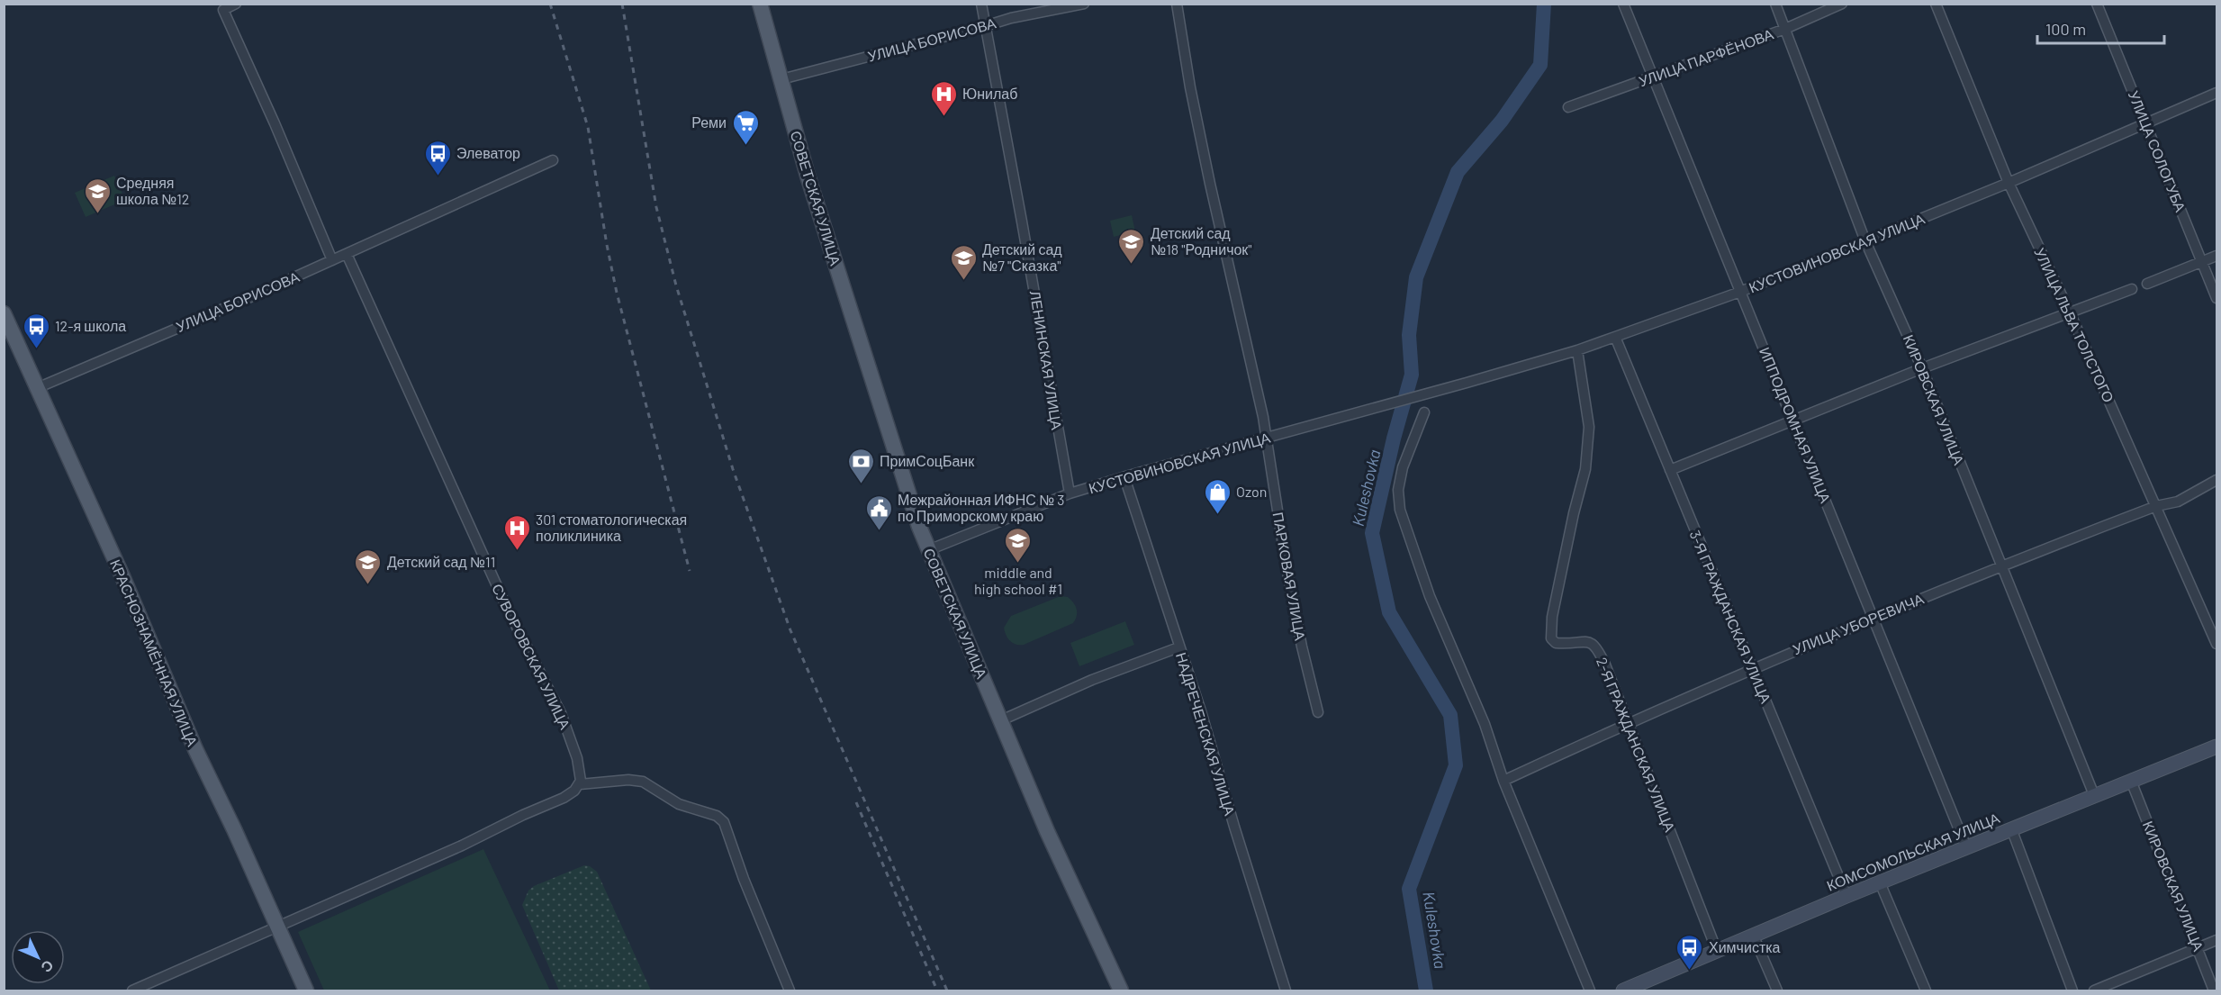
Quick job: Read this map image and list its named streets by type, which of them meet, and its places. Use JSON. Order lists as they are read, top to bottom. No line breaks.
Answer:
{"streets":{"main road":["СОВЕТСКАЯ УЛИЦА","КРАСНОЗНАМЁННАЯ УЛИЦА","КОМСОМОЛЬСКАЯ УЛИЦА"],"street":["УЛИЦА БОРИСОВА","УЛИЦА ПАРФЁНОВА","УЛИЦА СОЛОГУБА","КУСТОВИНОВСКАЯ УЛИЦА","УЛИЦА ЛЬВА ТОЛСТОГО","ЛЕНИНСКАЯ УЛИЦА","КИРОВСКАЯ УЛИЦА","ИППОДРОМНАЯ УЛИЦА","ПАРКОВАЯ УЛИЦА","3-Я ГРАЖДАНСКАЯ УЛИЦА","УЛИЦА УБОРЕВИЧА","СУВОРОВСКАЯ УЛИЦА","НАДРЕЧЕНСКАЯ УЛИЦА","2-Я ГРАЖДАНСКАЯ УЛИЦА"]},"crossings":[["УЛИЦА БОРИСОВА","СОВЕТСКАЯ УЛИЦА"],["УЛИЦА БОРИСОВА","ЛЕНИНСКАЯ УЛИЦА"],["УЛИЦА БОРИСОВА","КРАСНОЗНАМЁННАЯ УЛИЦА"],["УЛИЦА БОРИСОВА","СУВОРОВСКАЯ УЛИЦА"],["УЛИЦА ПАРФЁНОВА","КИРОВСКАЯ УЛИЦА"],["УЛИЦА ПАРФЁНОВА","ИППОДРОМНАЯ УЛИЦА"],["УЛИЦА СОЛОГУБА","КУСТОВИНОВСКАЯ УЛИЦА"],["СОВЕТСКАЯ УЛИЦА","КУСТОВИНОВСКАЯ УЛИЦА"],["КУСТОВИНОВСКАЯ УЛИЦА","УЛИЦА ЛЬВА ТОЛСТОГО"],["КУСТОВИНОВСКАЯ УЛИЦА","ЛЕНИНСКАЯ УЛИЦА"],["КУСТОВИНОВСКАЯ УЛИЦА","КИРОВСКАЯ УЛИЦА"],["КУСТОВИНОВСКАЯ УЛИЦА","ИППОДРОМНАЯ УЛИЦА"],["КУСТОВИНОВСКАЯ УЛИЦА","ПАРКОВАЯ УЛИЦА"],["КУСТОВИНОВСКАЯ УЛИЦА","3-Я ГРАЖДАНСКАЯ УЛИЦА"],["КУСТОВИНОВСКАЯ УЛИЦА","НАДРЕЧЕНСКАЯ УЛИЦА"],["КУСТОВИНОВСКАЯ УЛИЦА","2-Я ГРАЖДАНСКАЯ УЛИЦА"],["УЛИЦА ЛЬВА ТОЛСТОГО","УЛИЦА УБОРЕВИЧА"],["КИРОВСКАЯ УЛИЦА","УЛИЦА УБОРЕВИЧА"],["КИРОВСКАЯ УЛИЦА","КОМСОМОЛЬСКАЯ УЛИЦА"],["ИППОДРОМНАЯ УЛИЦА","УЛИЦА УБОРЕВИЧА"],["ИППОДРОМНАЯ УЛИЦА","КОМСОМОЛЬСКАЯ УЛИЦА"],["3-Я ГРАЖДАНСКАЯ УЛИЦА","УЛИЦА УБОРЕВИЧА"],["3-Я ГРАЖДАНСКАЯ УЛИЦА","КОМСОМОЛЬСКАЯ УЛИЦА"],["УЛИЦА УБОРЕВИЧА","2-Я ГРАЖДАНСКАЯ УЛИЦА"],["2-Я ГРАЖДАНСКАЯ УЛИЦА","КОМСОМОЛЬСКАЯ УЛИЦА"]],"water":["Kuleshovka"],"places":{"hospital":["Юнилаб","301 стоматологическая поликлиника"],"supermarket":["Реми"],"bus stop":["Элеватор","12-я школа","Химчистка"],"school or university":["Средняя школа №12","Детский сад №18 \"Родничок\"","Детский сад №7 \"Сказка\"","middle and high school #1","Детский сад №11"],"bank":["ПримСоцБанк"],"shop":["Ozon"],"public building":["Межрайонная ИФНС № 3 по Приморскому краю"]},"scale_bar":"100 m","north":"bottom right"}
